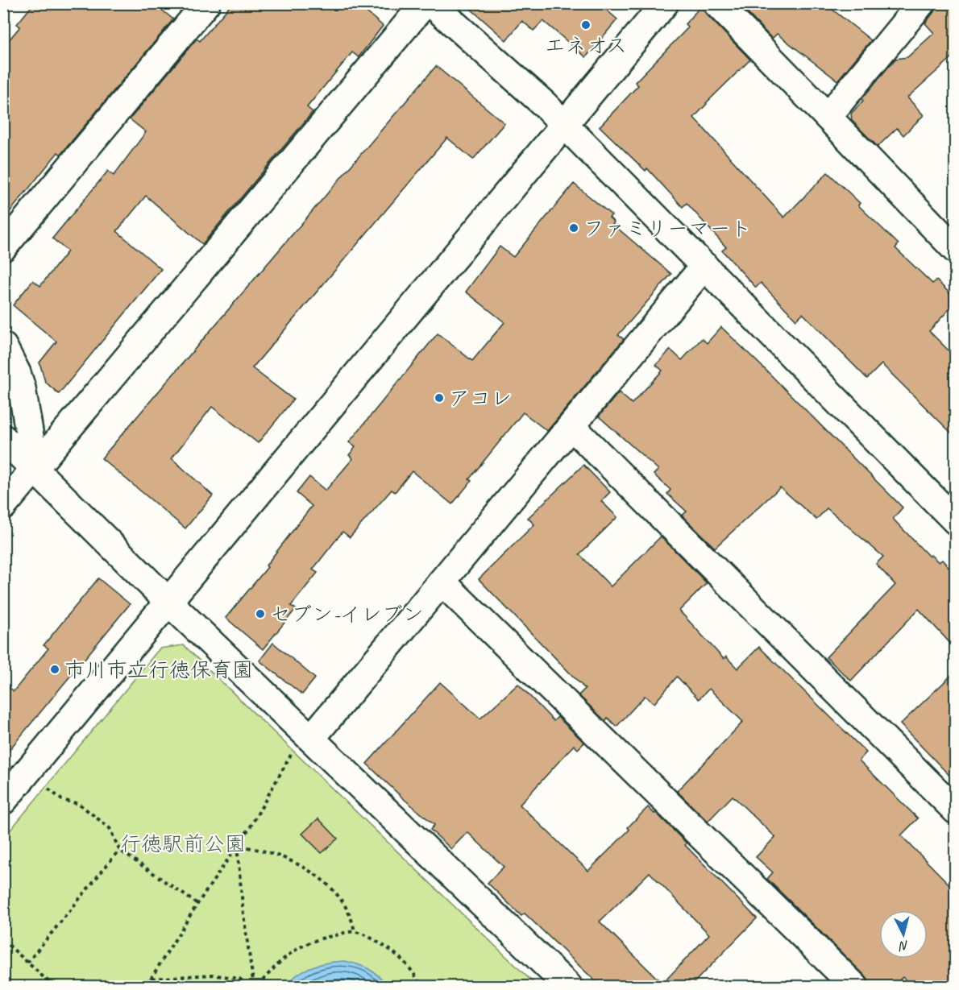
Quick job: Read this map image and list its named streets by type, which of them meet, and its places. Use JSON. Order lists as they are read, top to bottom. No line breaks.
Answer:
{"parks":["行徳駅前公園"],"places":["エネオス","ファミリーマート","アコレ","セブン-イレブン","市川市立行徳保育園"],"north":"bottom"}
